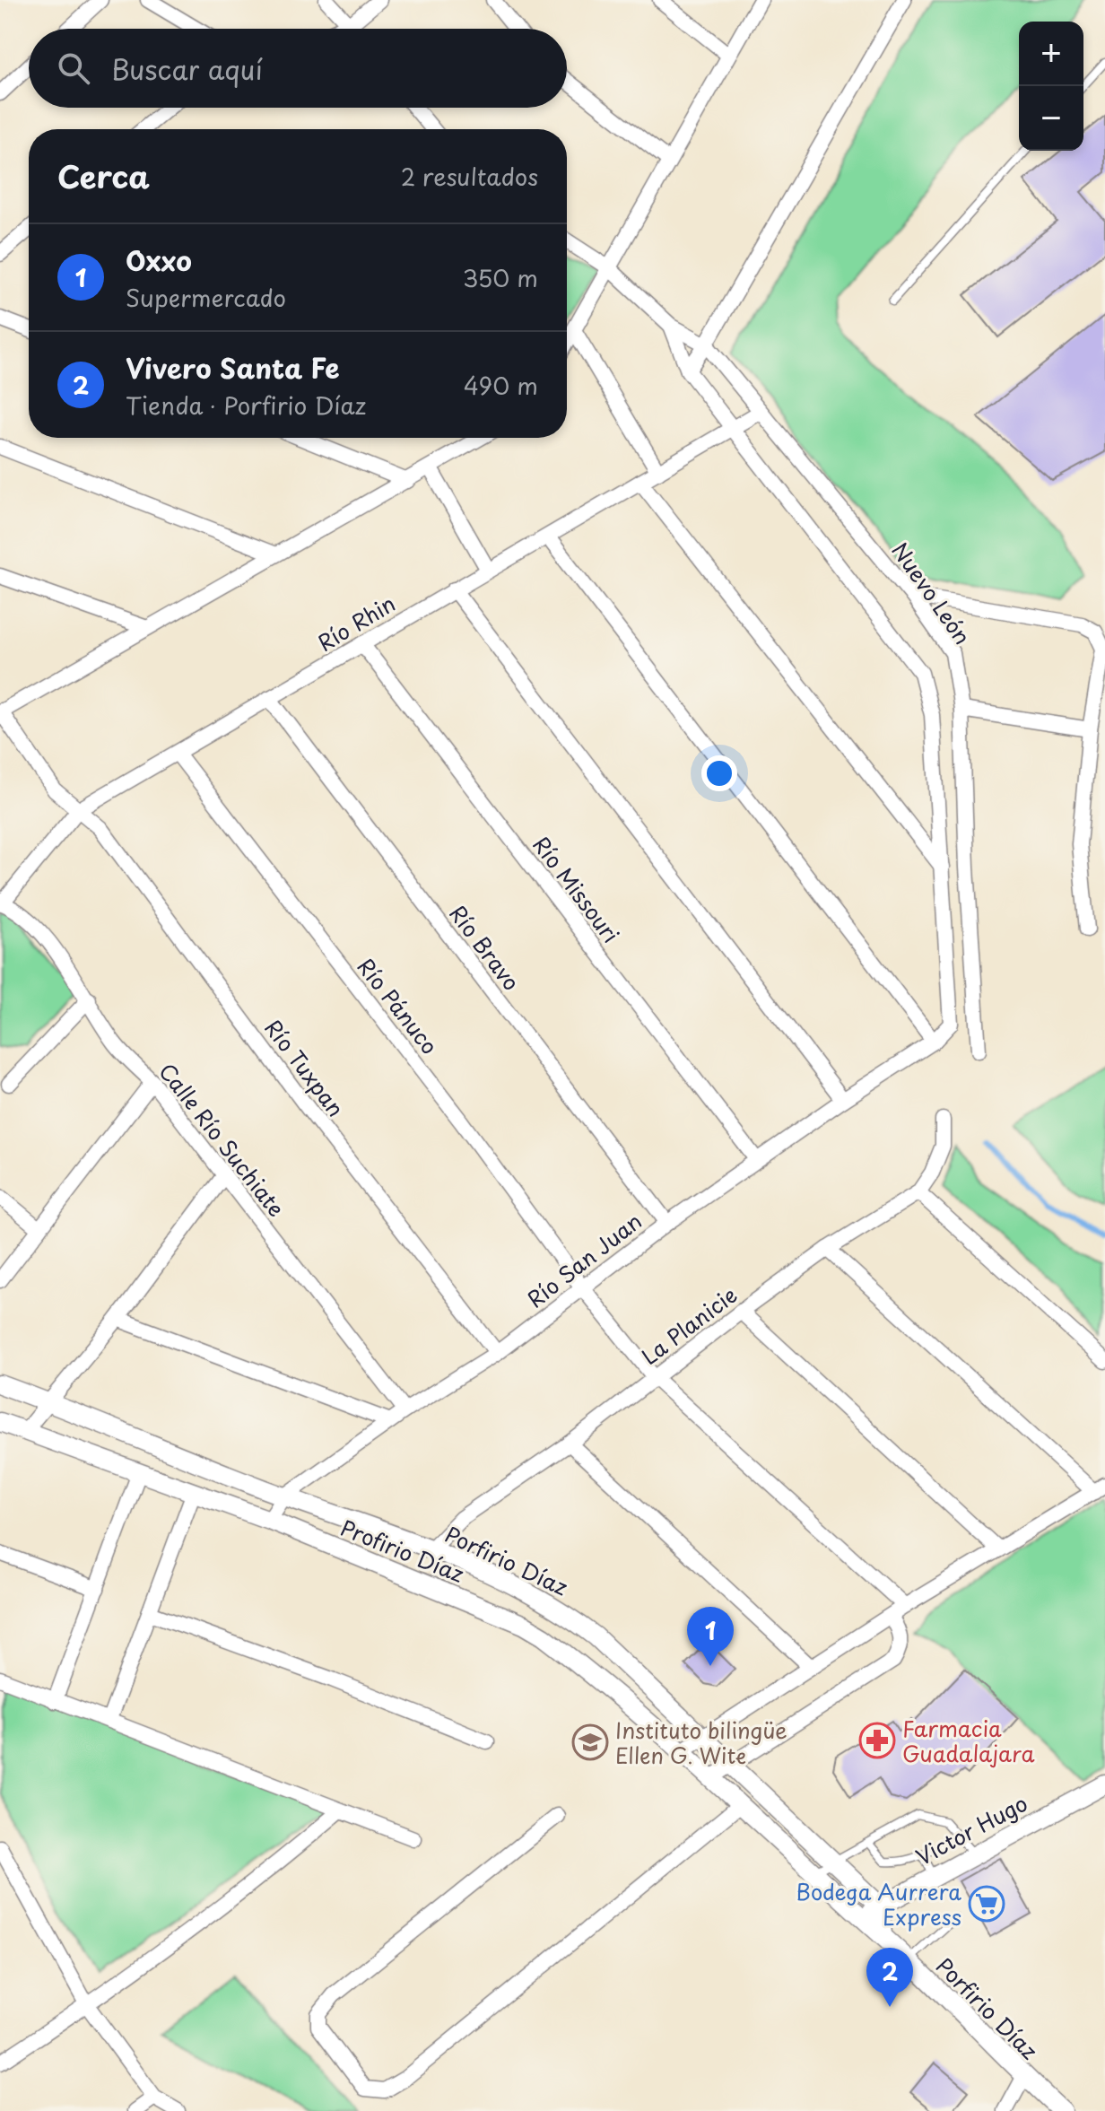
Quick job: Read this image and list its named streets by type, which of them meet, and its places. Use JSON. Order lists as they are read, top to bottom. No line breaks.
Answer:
{"streets":{"street":["Nuevo León","Río Rhin","Río Missouri","Río Bravo","Río Pánuco","Río Tuxpan","Calle Río Suchiate","Río San Juan","La Planicie","Profirio Díaz","Porfirio Díaz","Victor Hugo"]},"crossings":[["Nuevo León","Río Rhin"],["Río Rhin","Río Missouri"],["Río Rhin","Río Bravo"],["Río Rhin","Río Pánuco"],["Río Rhin","Río Tuxpan"],["Río Rhin","Calle Río Suchiate"],["Río Missouri","Río San Juan"],["Río Bravo","Río San Juan"],["Río Pánuco","Río San Juan"],["Río Pánuco","La Planicie"],["Río Tuxpan","Río San Juan"],["Calle Río Suchiate","Río San Juan"],["Río San Juan","Profirio Díaz"],["Río San Juan","Porfirio Díaz"],["La Planicie","Porfirio Díaz"],["Profirio Díaz","Porfirio Díaz"],["Porfirio Díaz","Victor Hugo"]],"places":{"pharmacy":["Farmacia Guadalajara"],"school or university":["Instituto bilingüe Ellen G. Wite"],"supermarket":["Bodega Aurrera Express"]},"page":{"map_buttons":["+","−"],"search":"Buscar aquí","heading":["Cerca","2 resultados"],"list":[{"mark":"1","name":"Oxxo","note":"Supermercado","value":"350 m"},{"mark":"2","name":"Vivero Santa Fe","note":"Tienda · Porfirio Díaz","value":"490 m"}],"pins":["1","2"]}}
